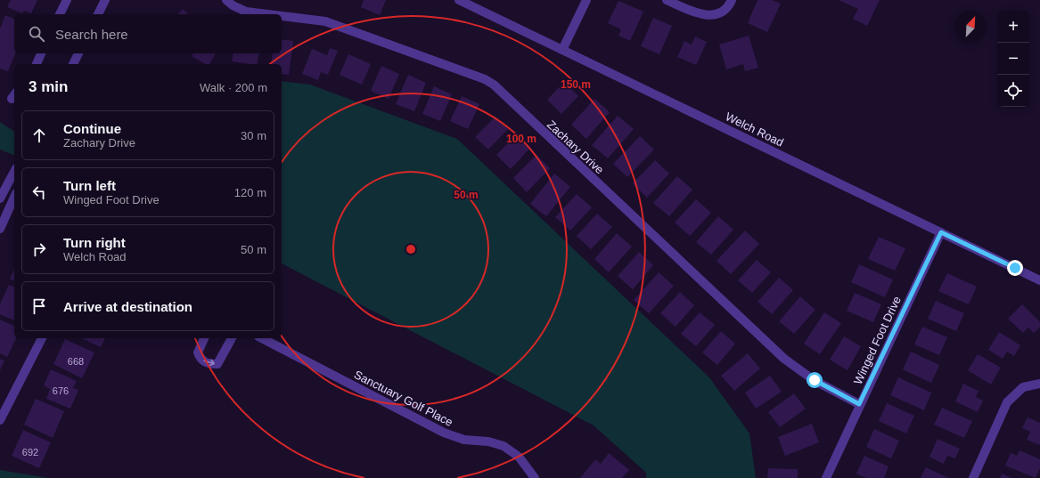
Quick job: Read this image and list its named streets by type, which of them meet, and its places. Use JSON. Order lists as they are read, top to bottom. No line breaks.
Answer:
{"streets":{"street":["Welch Road","Zachary Drive","Winged Foot Drive","Sanctuary Golf Place"]},"crossings":[["Welch Road","Winged Foot Drive"],["Zachary Drive","Winged Foot Drive"]],"house_numbers":["668","676","692"],"north":"top right","page":{"map_buttons":["+","−"],"search":"Search here","heading":["3 min","Walk · 200 m"],"list":[["Continue","Zachary Drive","30 m"],["Turn left","Winged Foot Drive","120 m"],["Turn right","Welch Road","50 m"],"Arrive at destination"]},"rings":["150 m","100 m","50 m"]}
